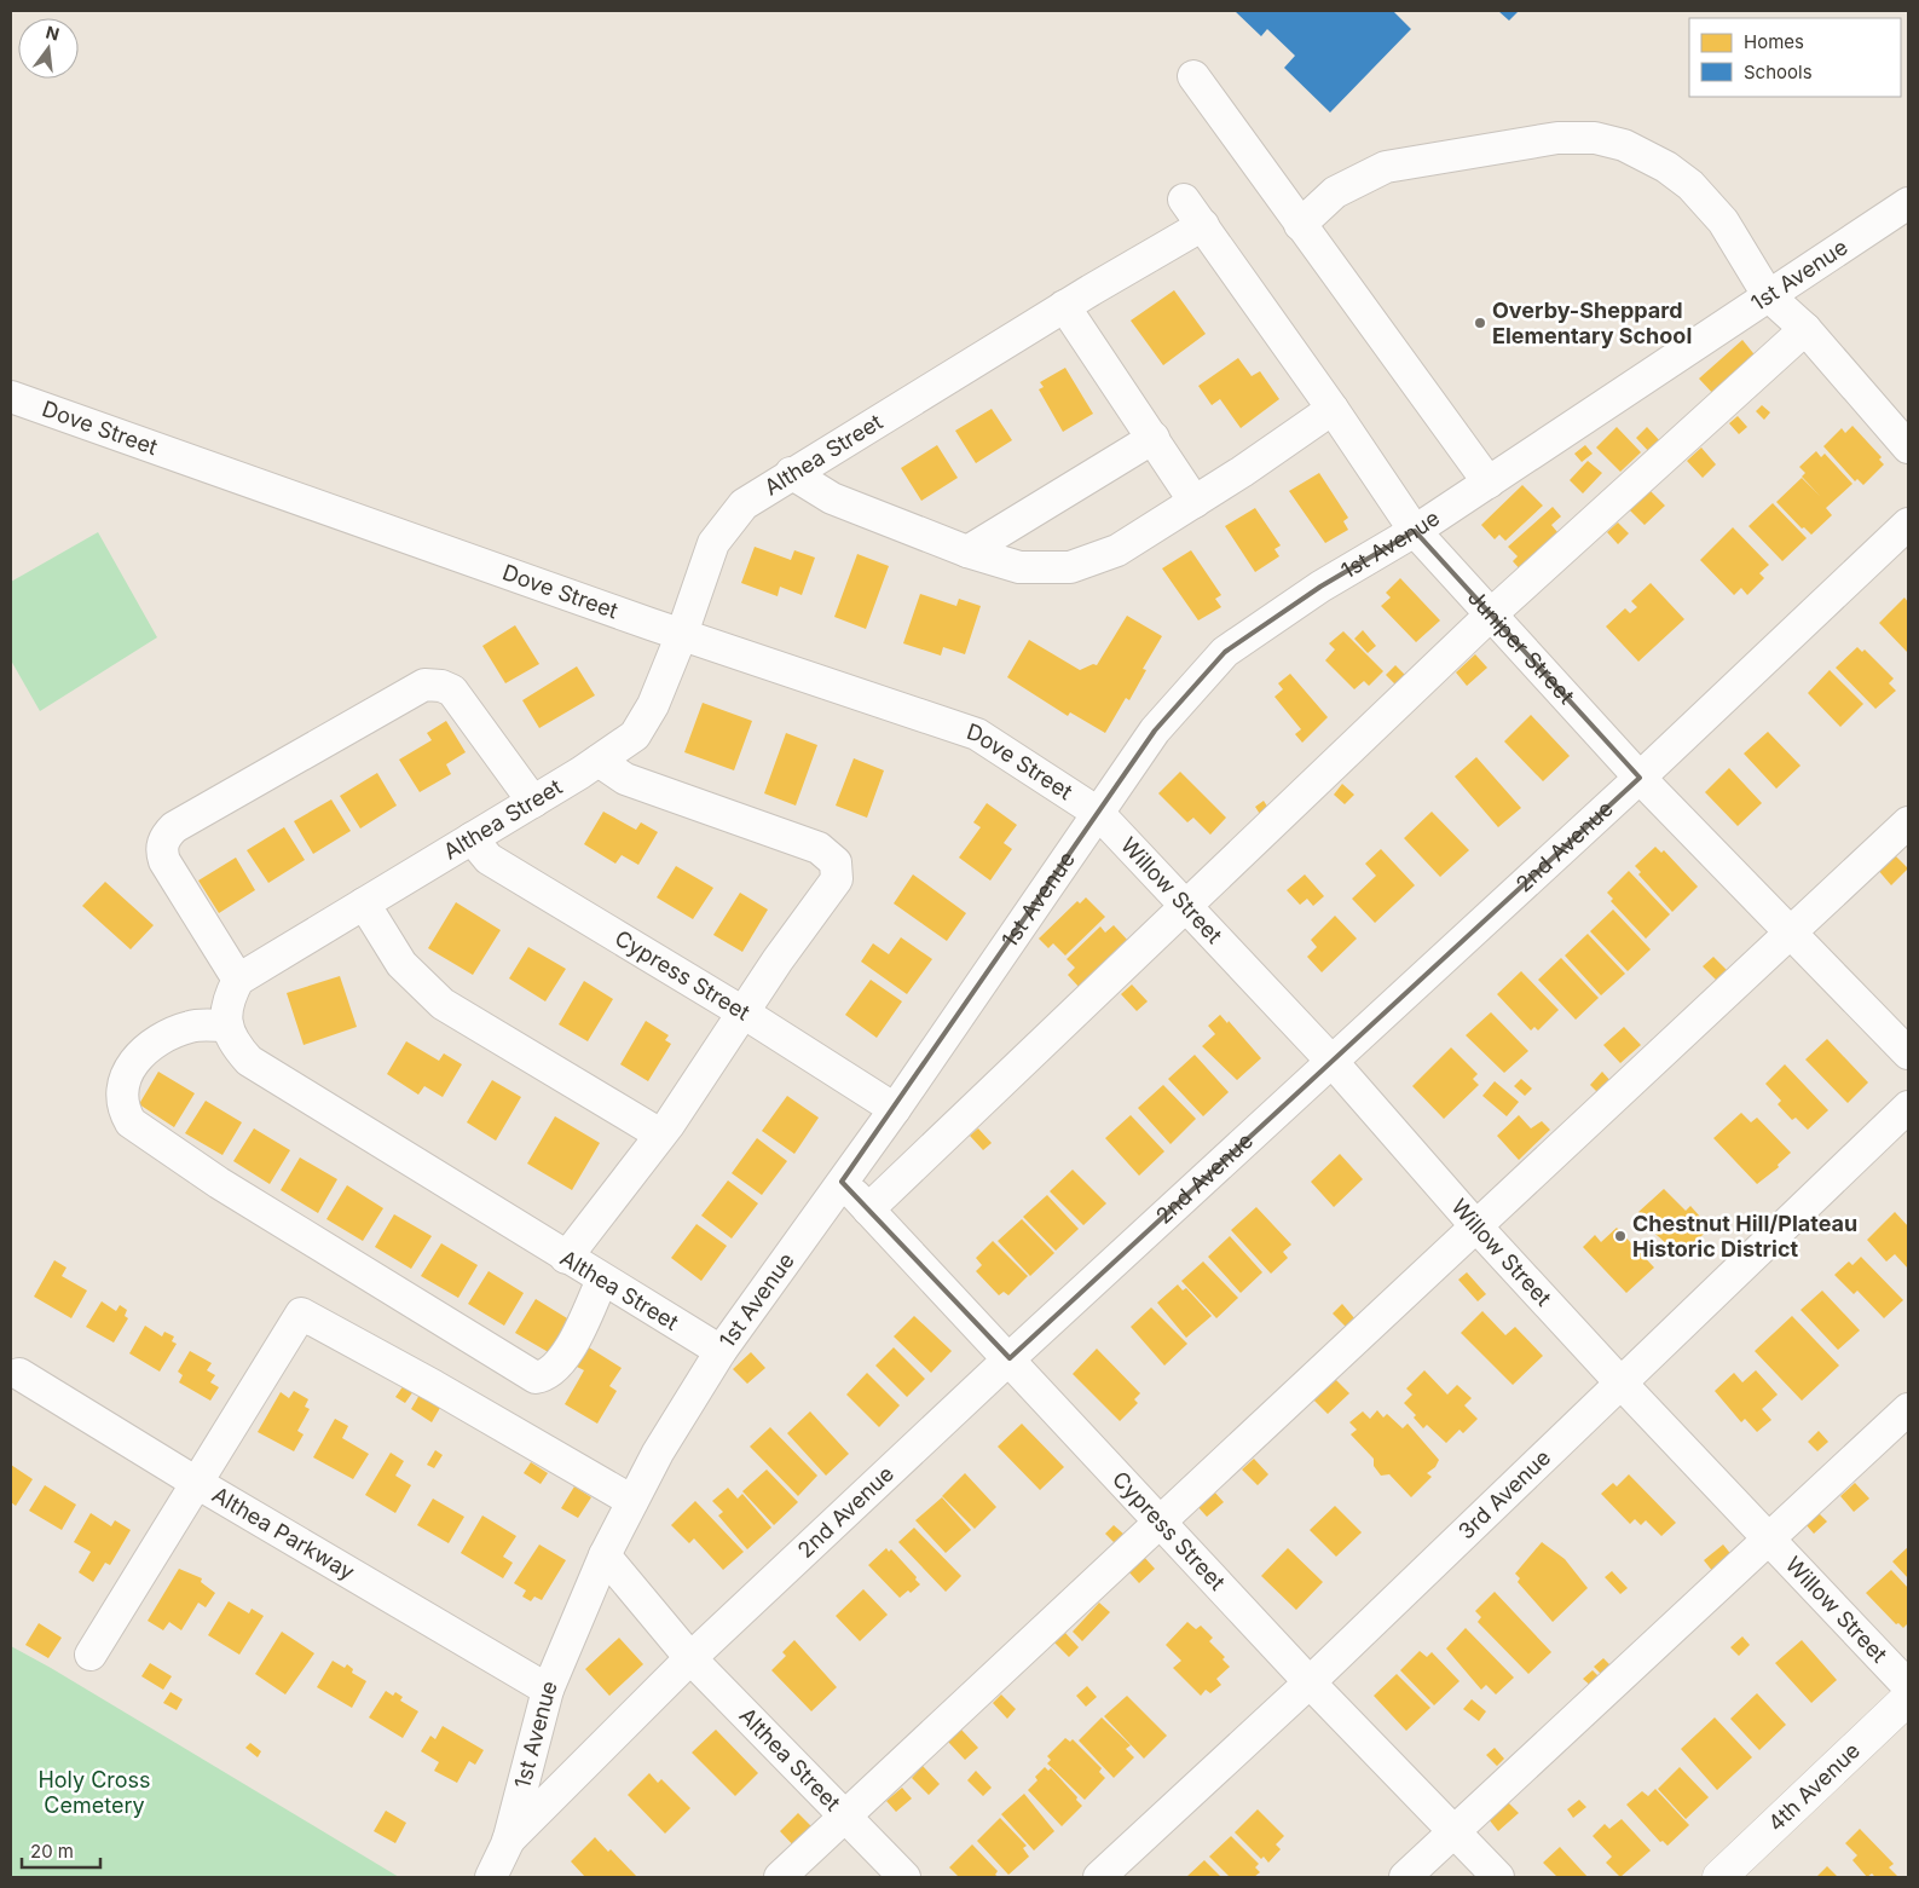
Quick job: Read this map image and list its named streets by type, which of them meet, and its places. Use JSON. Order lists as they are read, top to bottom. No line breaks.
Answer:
{"streets":{"main road":["4th Avenue"],"street":["1st Avenue","Dove Street","Althea Street","Juniper Street","2nd Avenue","Willow Street","Cypress Street","3rd Avenue","Althea Parkway"]},"crossings":[["1st Avenue","Dove Street"],["1st Avenue","Althea Street"],["1st Avenue","Juniper Street"],["1st Avenue","2nd Avenue"],["1st Avenue","Willow Street"],["1st Avenue","Cypress Street"],["1st Avenue","Althea Parkway"],["Dove Street","Althea Street"],["Dove Street","Willow Street"],["Althea Street","Juniper Street"],["Althea Street","2nd Avenue"],["Althea Street","Cypress Street"],["Juniper Street","2nd Avenue"],["2nd Avenue","Willow Street"],["2nd Avenue","Cypress Street"],["Willow Street","3rd Avenue"],["Cypress Street","3rd Avenue"]],"parks":["Holy Cross Cemetery"],"places":["Overby-Sheppard Elementary School","Chestnut Hill/Plateau Historic District"],"legend":["Homes","Schools"],"scale_bar":"20 m","north":"top"}
